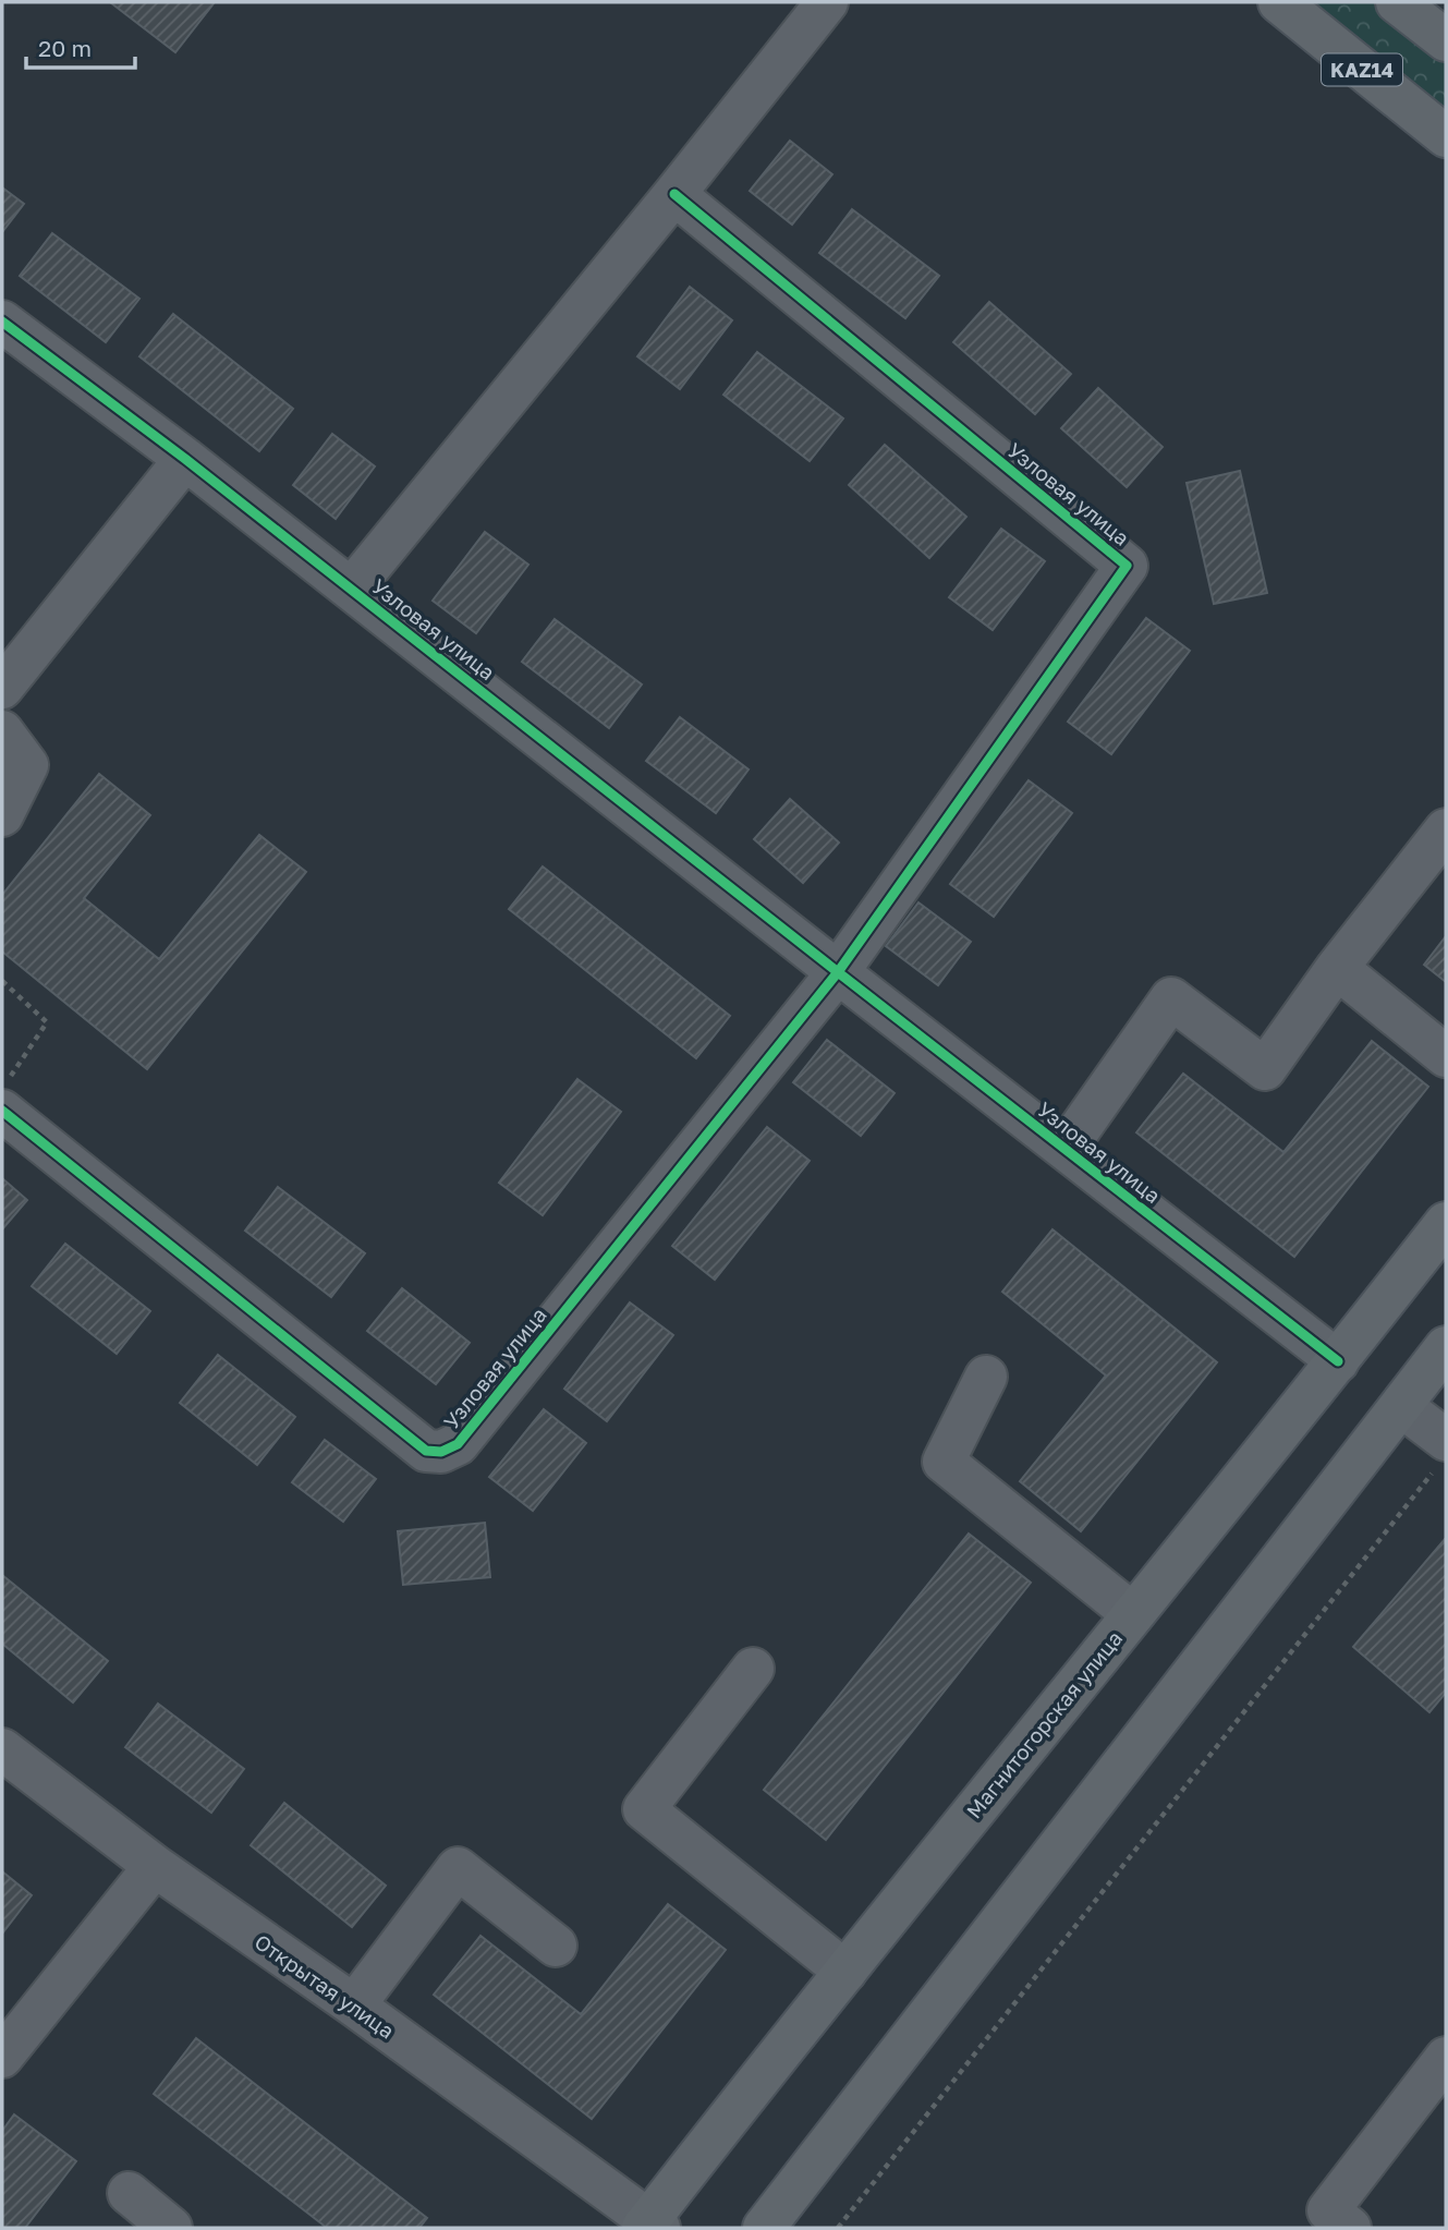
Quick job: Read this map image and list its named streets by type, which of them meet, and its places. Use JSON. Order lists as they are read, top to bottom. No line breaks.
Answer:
{"streets":{"main road":["KAZ14","Магнитогорская улица"],"street":["Узловая улица","Открытая улица"]},"crossings":[["Узловая улица","Магнитогорская улица"],["Магнитогорская улица","Открытая улица"]],"scale_bar":"20 m"}
